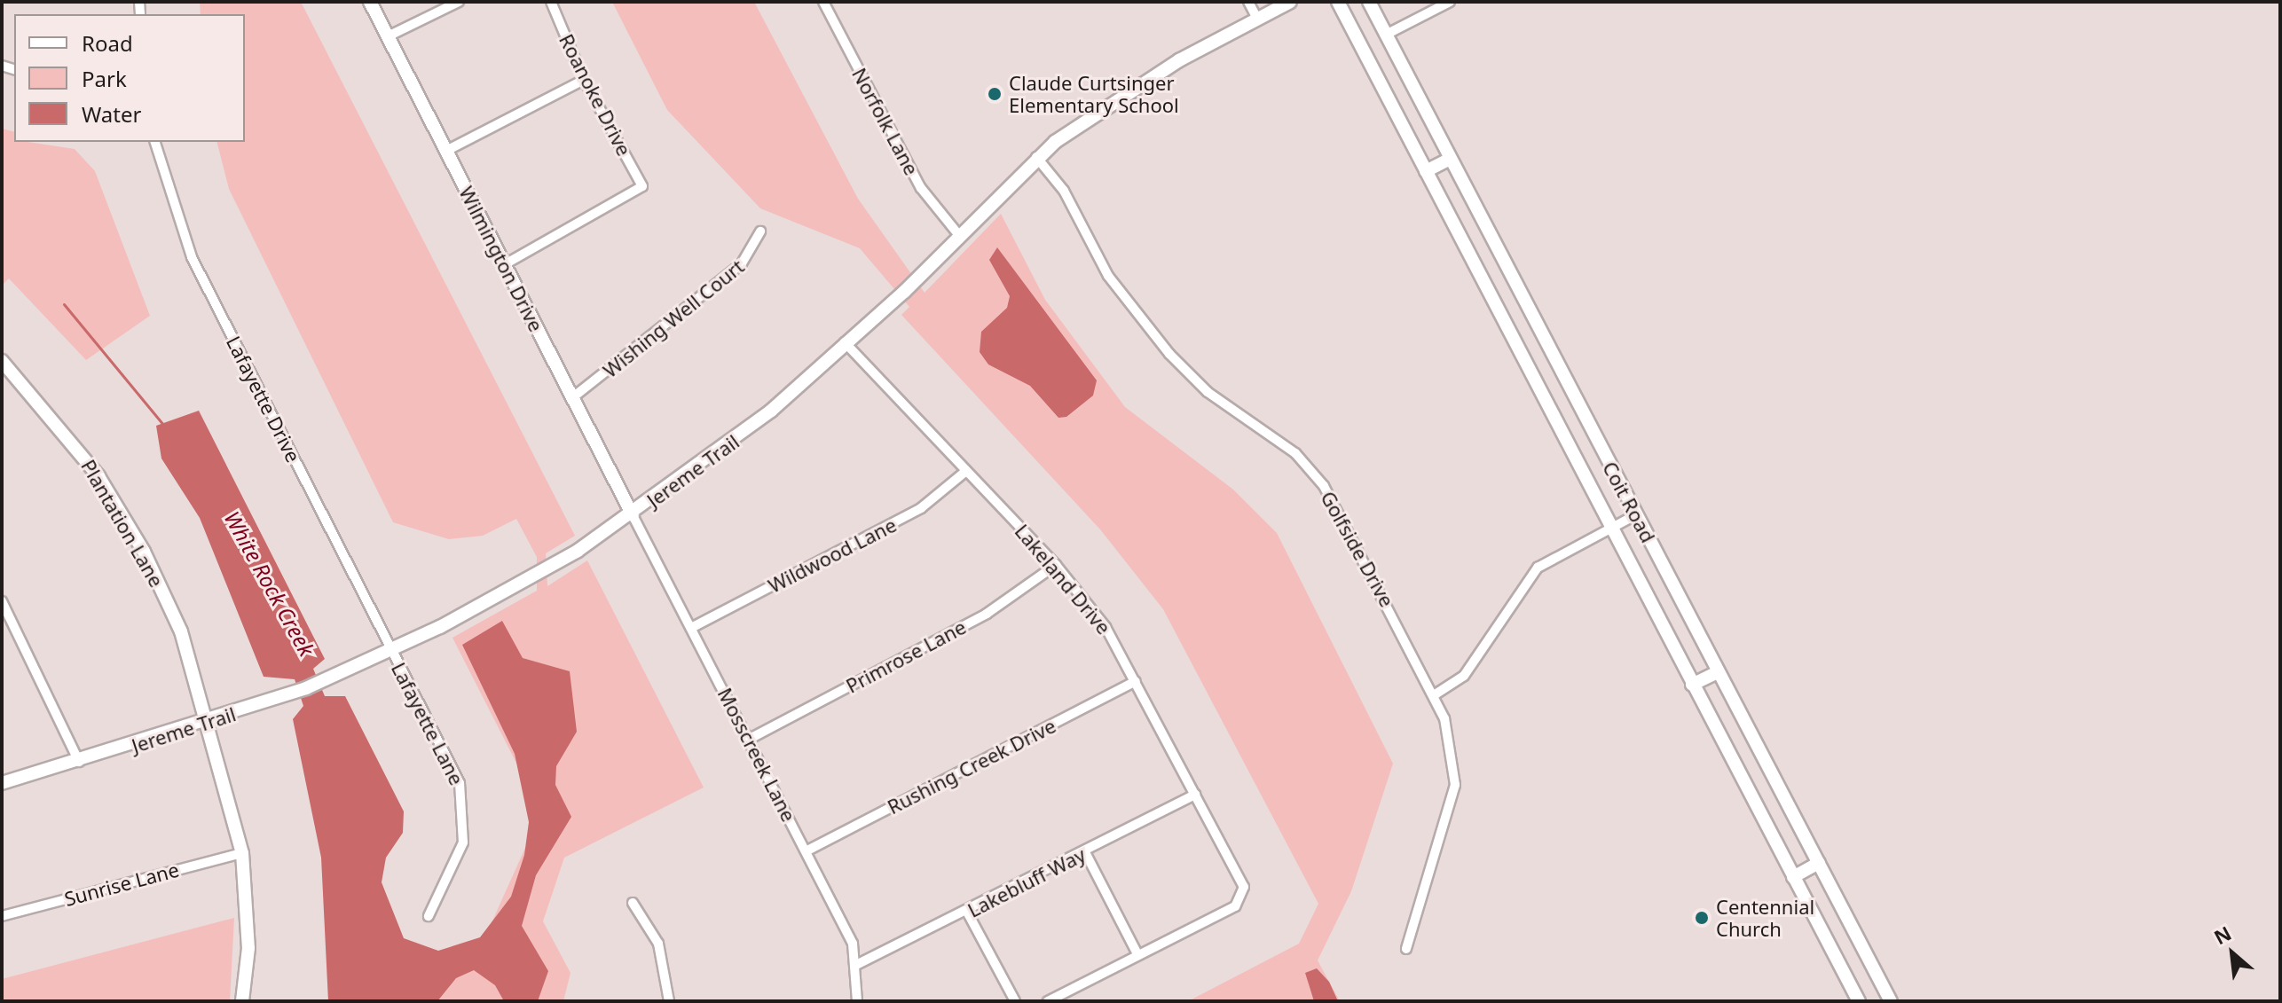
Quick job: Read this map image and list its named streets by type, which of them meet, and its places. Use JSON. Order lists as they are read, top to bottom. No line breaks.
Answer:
{"streets":{"street":["Roanoke Drive","Norfolk Lane","Wilmington Drive","Wishing Well Court","Lafayette Drive","Jereme Trail","Coit Road","Plantation Lane","Golfside Drive","Wildwood Lane","Lakeland Drive","Primrose Lane","Lafayette Lane","Mosscreek Lane","Rushing Creek Drive","Lakebluff Way","Sunrise Lane"]},"crossings":[["Roanoke Drive","Wilmington Drive"],["Norfolk Lane","Jereme Trail"],["Wilmington Drive","Wishing Well Court"],["Wilmington Drive","Jereme Trail"],["Wilmington Drive","Mosscreek Lane"],["Lafayette Drive","Jereme Trail"],["Lafayette Drive","Lafayette Lane"],["Jereme Trail","Plantation Lane"],["Jereme Trail","Golfside Drive"],["Jereme Trail","Lakeland Drive"],["Jereme Trail","Lafayette Lane"],["Jereme Trail","Mosscreek Lane"],["Plantation Lane","Sunrise Lane"],["Wildwood Lane","Lakeland Drive"],["Wildwood Lane","Mosscreek Lane"],["Lakeland Drive","Primrose Lane"],["Lakeland Drive","Rushing Creek Drive"],["Lakeland Drive","Lakebluff Way"],["Primrose Lane","Mosscreek Lane"],["Mosscreek Lane","Rushing Creek Drive"],["Mosscreek Lane","Lakebluff Way"]],"water":["White Rock Creek"],"places":["Claude Curtsinger Elementary School","Centennial Church"],"legend":["Road","Park","Water"],"north":"top left"}
